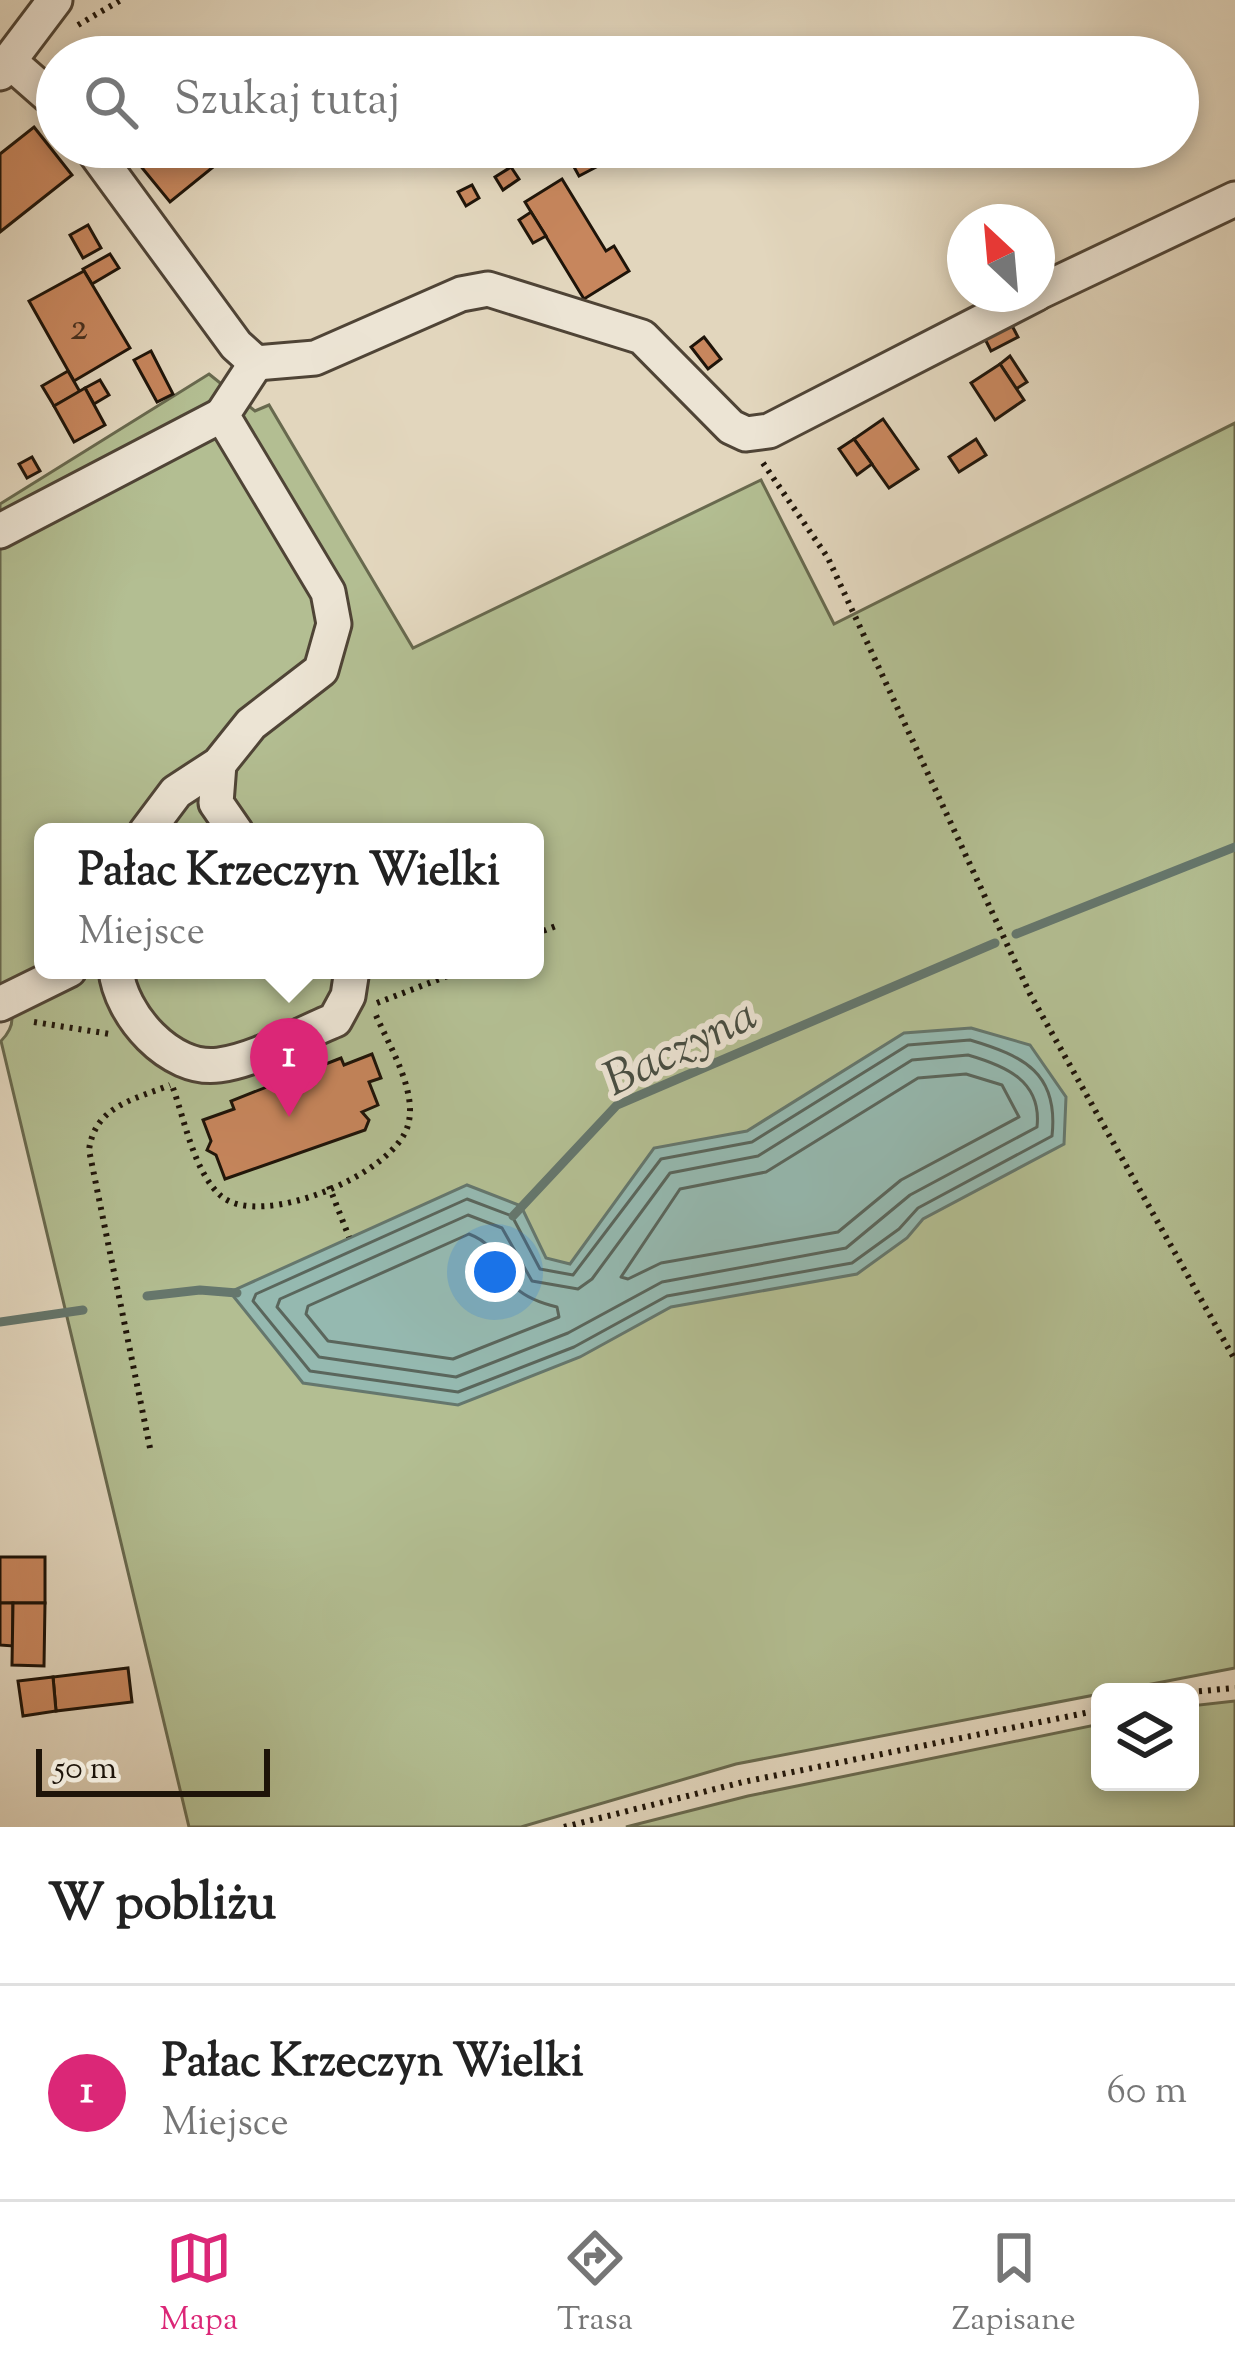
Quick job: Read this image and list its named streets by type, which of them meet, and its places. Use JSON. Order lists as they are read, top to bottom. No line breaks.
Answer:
{"water":["Baczyna"],"house_numbers":["2"],"scale_bar":"50 m","north":"top left","page":{"search":"Szukaj tutaj","popup":["Pałac Krzeczyn Wielki","Miejsce"],"pins":"1","scale":"50 m","heading":"W pobliżu","list":[{"mark":"1","name":"Pałac Krzeczyn Wielki","note":"Miejsce","value":"60 m"}],"nav":["Mapa","Trasa","Zapisane"]}}
